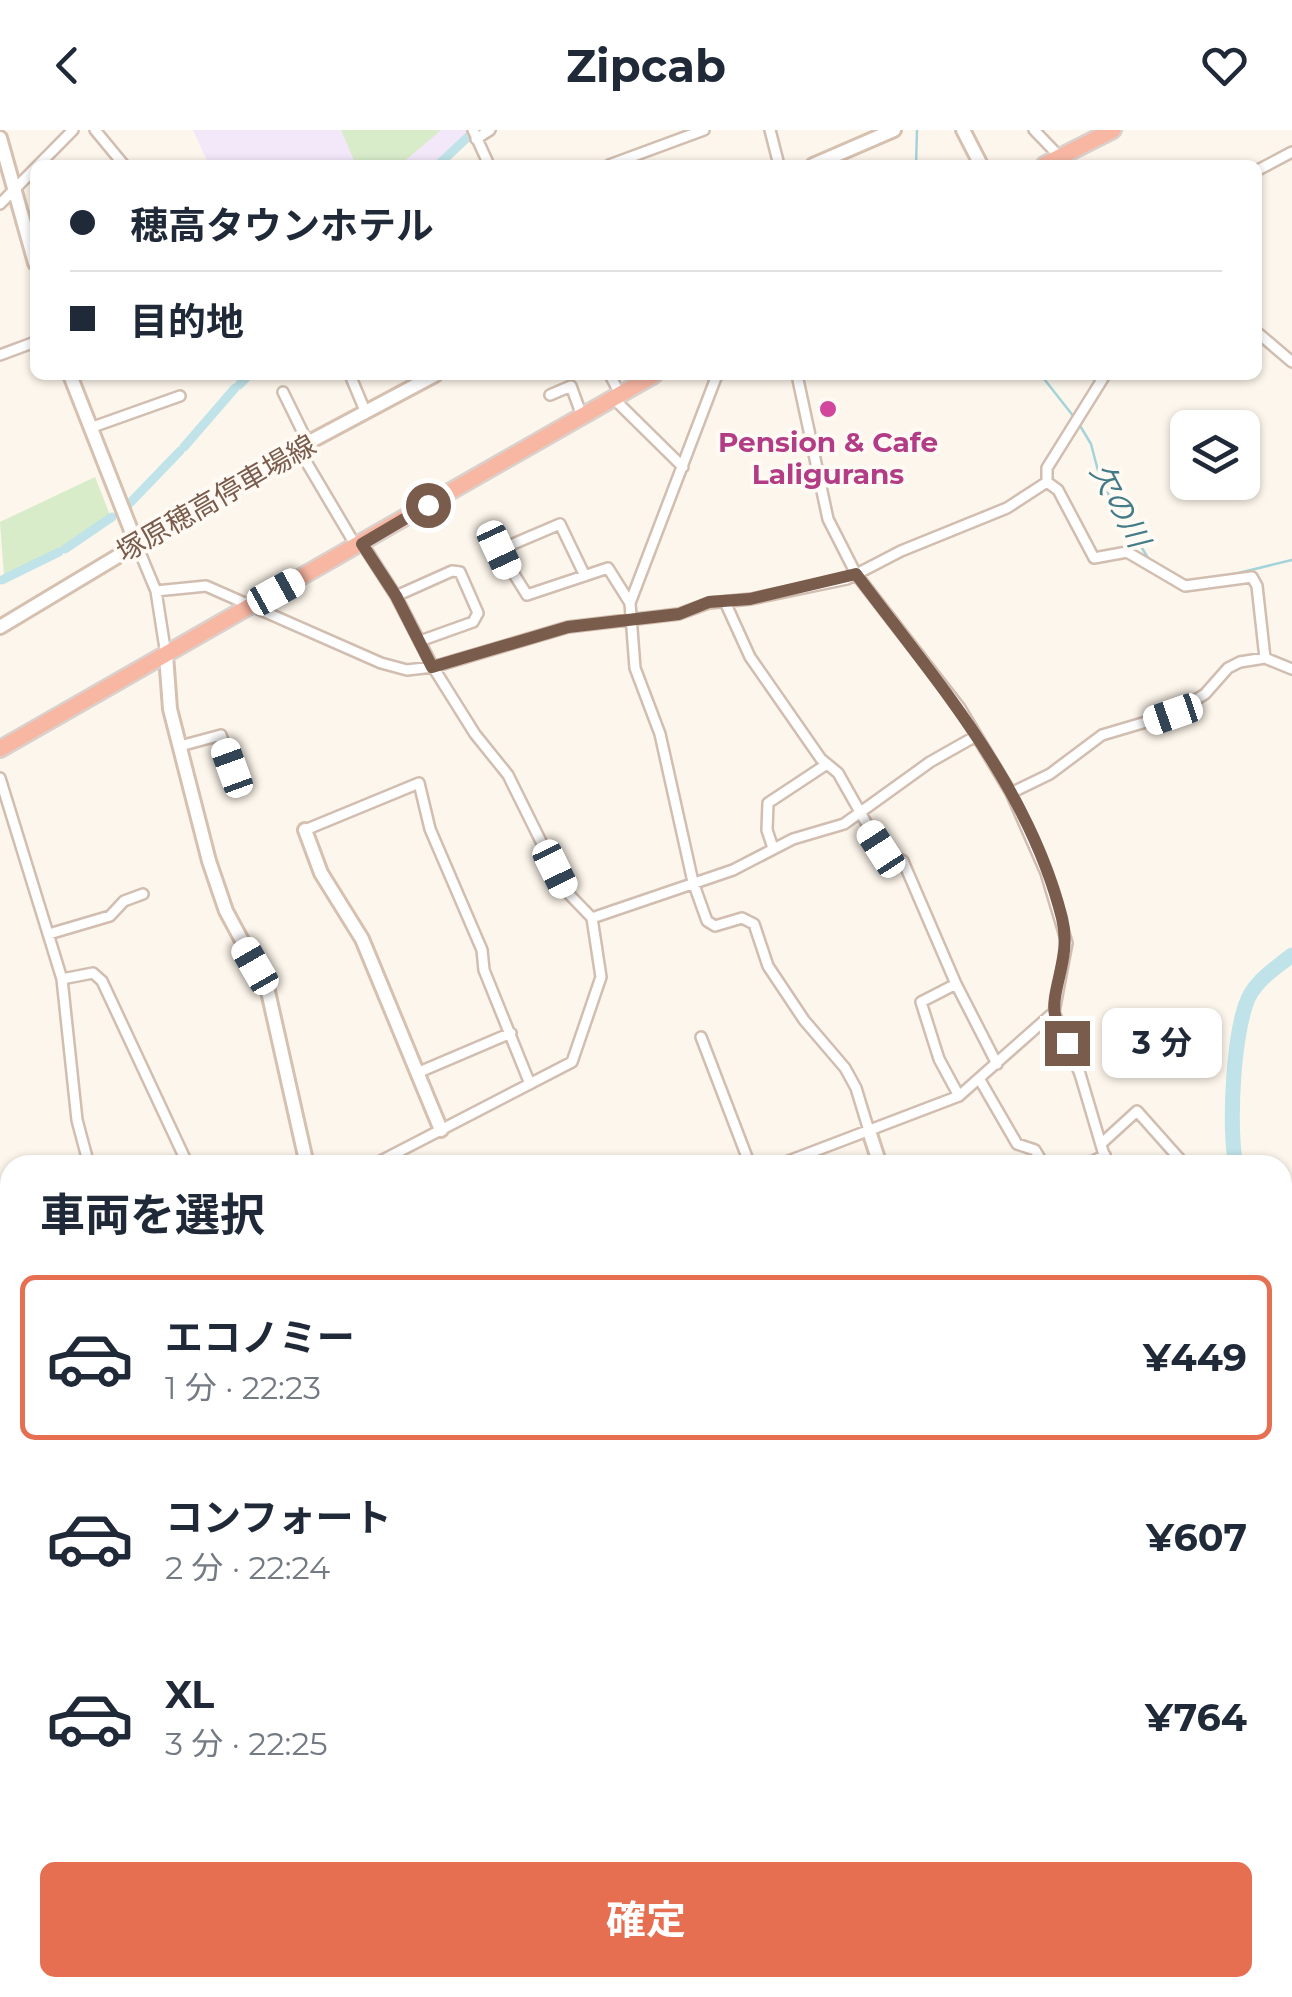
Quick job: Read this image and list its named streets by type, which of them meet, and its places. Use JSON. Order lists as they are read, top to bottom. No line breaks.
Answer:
{"streets":{"street":["塚原穂高停車場線"]},"water":["欠の川"],"places":["Pension & Cafe Laligurans"],"page":{"header":"Zipcab","banner":["穂高タウンホテル","目的地"],"bubble":"3 分","heading":"車両を選択","list":[{"name":"エコノミー","note":"1 分 · 22:23","value":"¥449"},{"name":"コンフォート","note":"2 分 · 22:24","value":"¥607"},{"name":"XL","note":"3 分 · 22:25","value":"¥764"}],"buttons":"確定"}}
